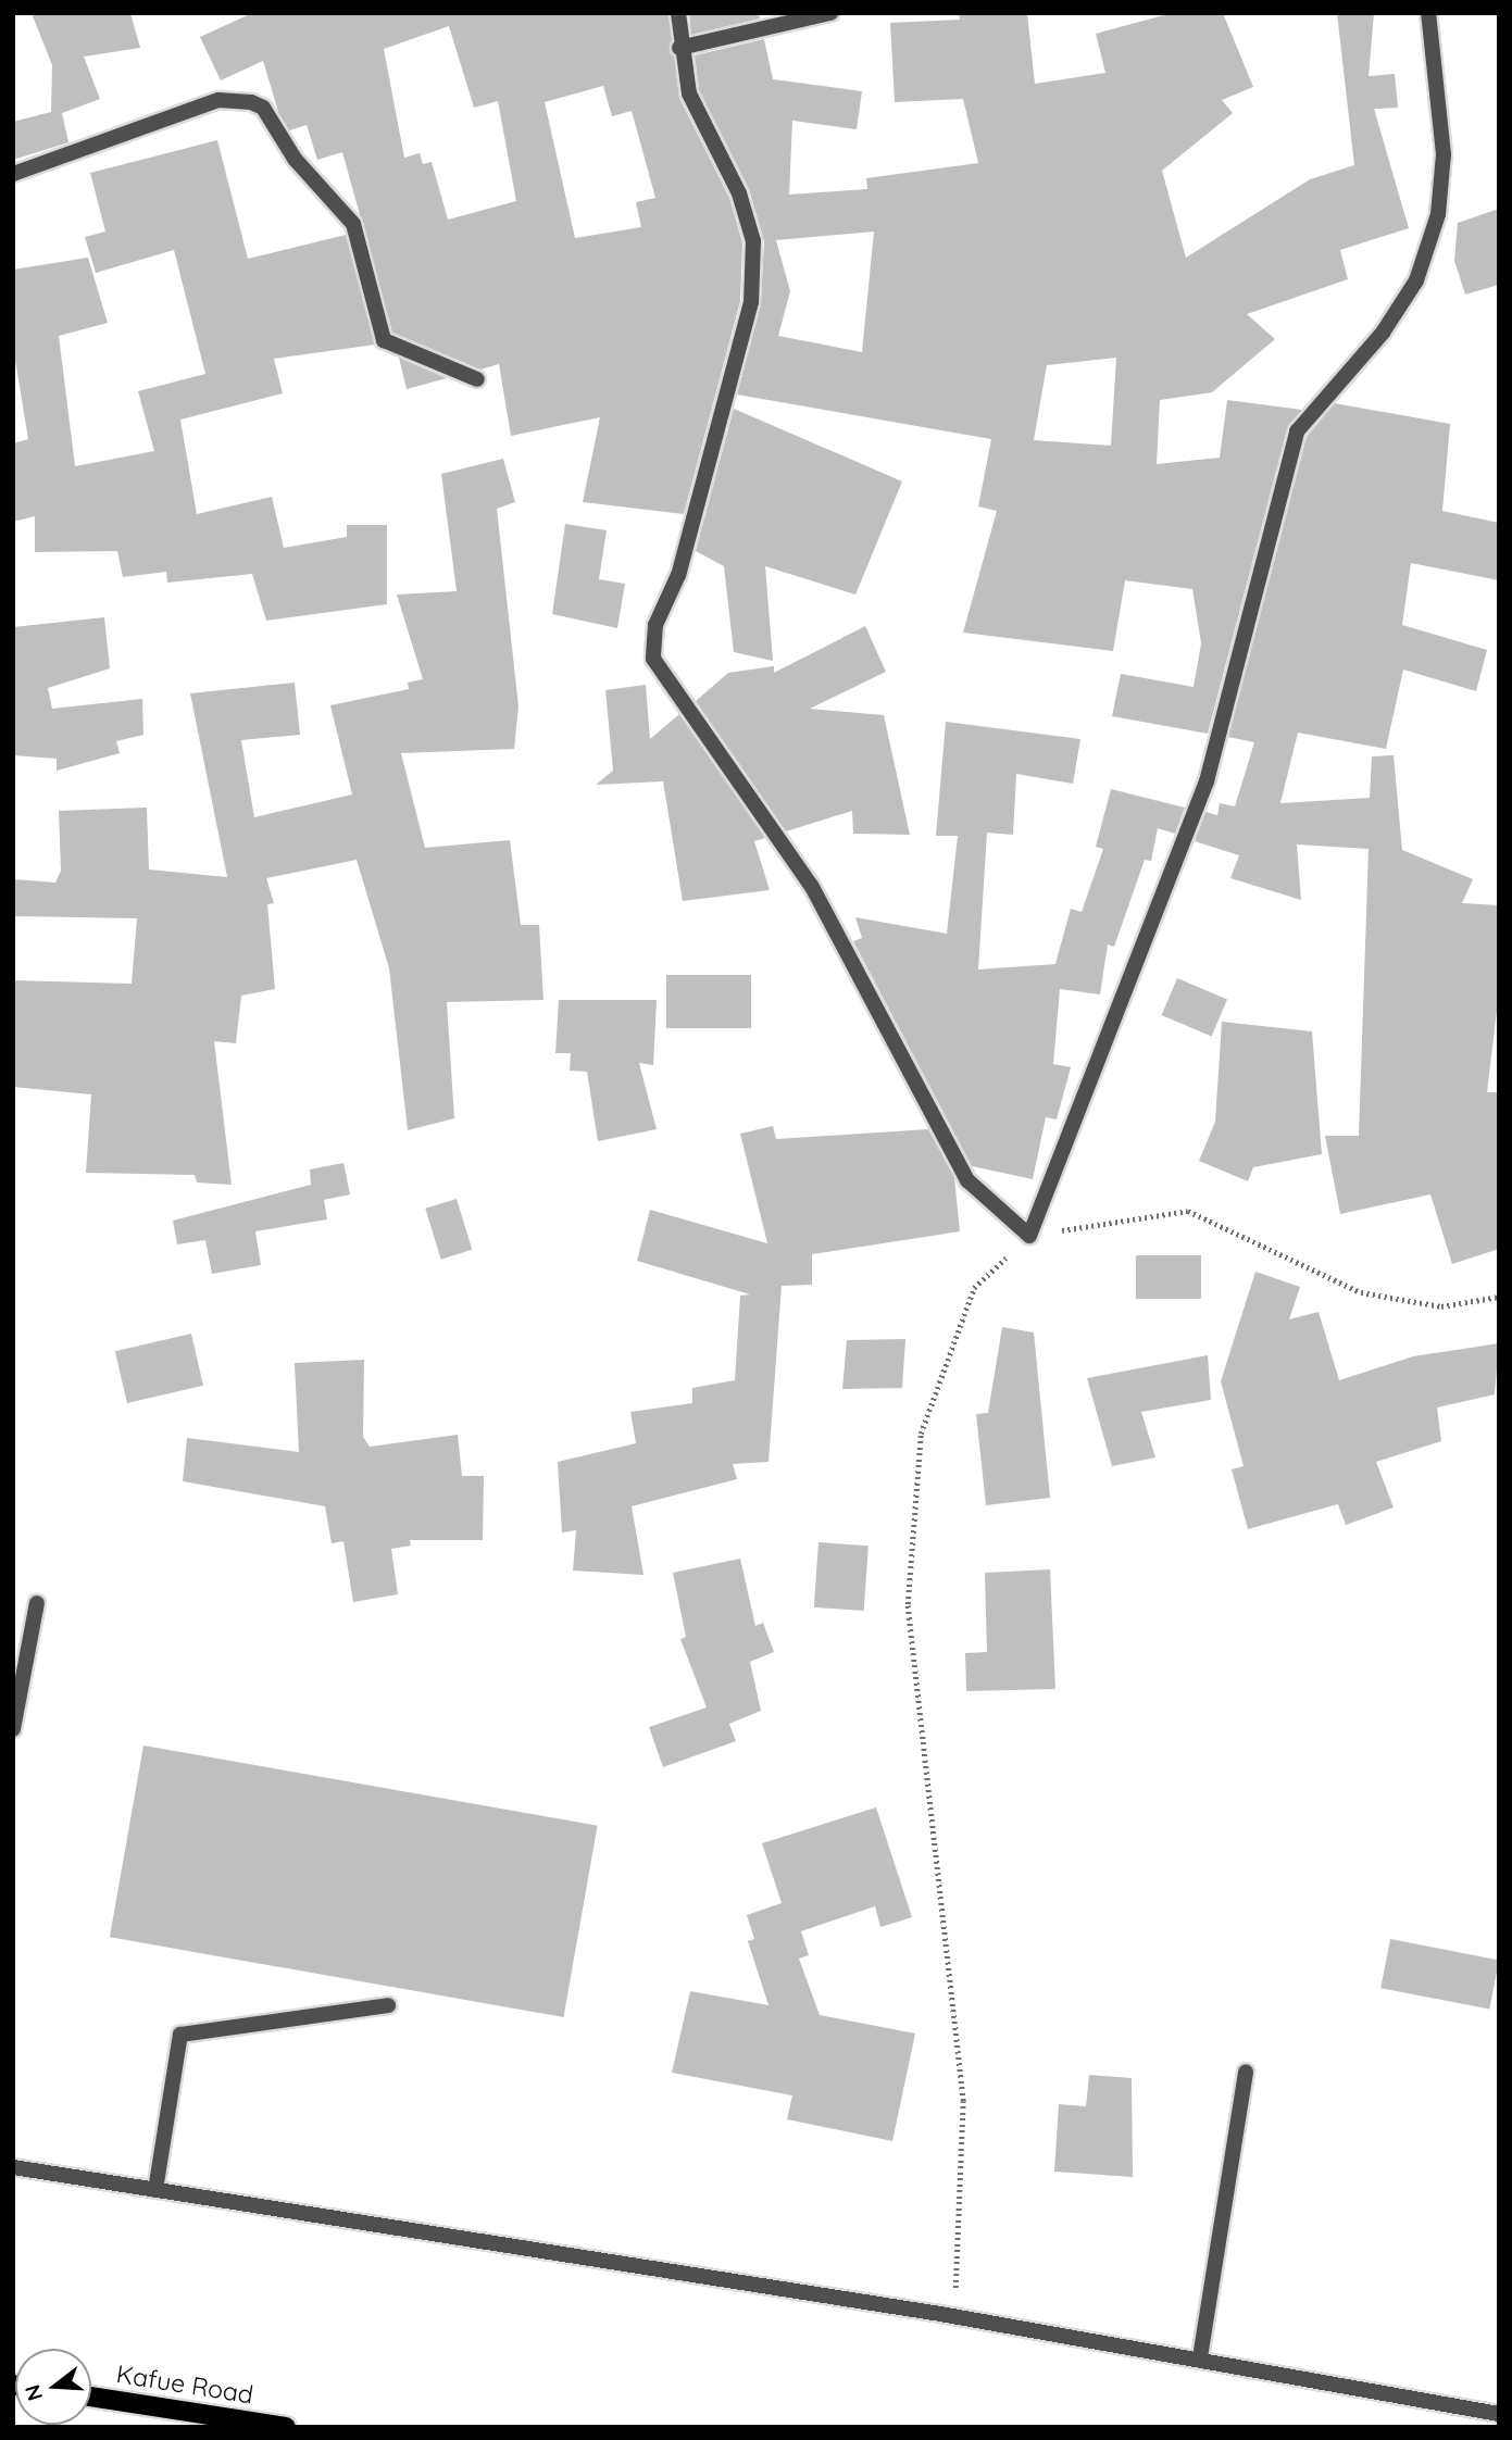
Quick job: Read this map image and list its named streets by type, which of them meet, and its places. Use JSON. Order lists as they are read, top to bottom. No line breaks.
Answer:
{"streets":{"main road":["Kafue Road"]},"north":"left"}
